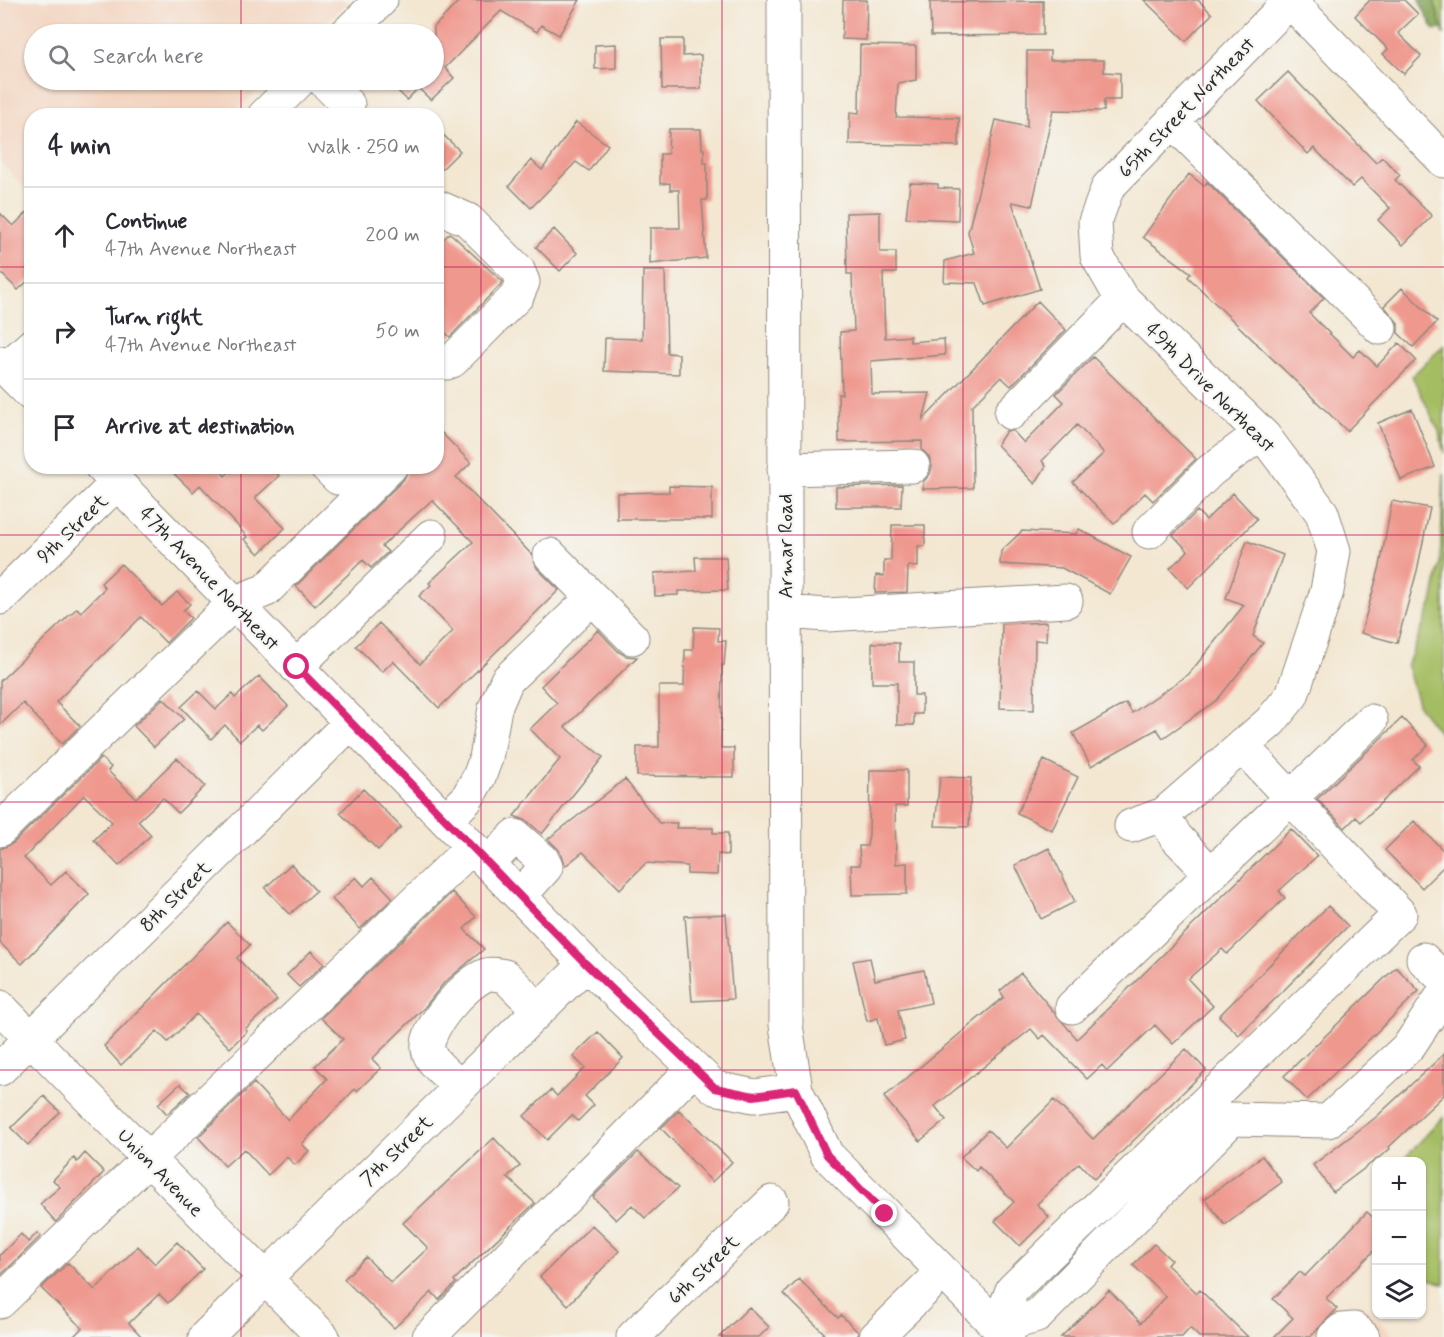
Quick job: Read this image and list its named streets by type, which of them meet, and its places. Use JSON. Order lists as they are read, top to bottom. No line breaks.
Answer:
{"streets":{"street":["65th Street Northeast","49th Drive Northeast","9th Street","Armar Road","47th Avenue Northeast","8th Street","7th Street","Union Avenue","6th Street"]},"crossings":[["65th Street Northeast","49th Drive Northeast"],["9th Street","47th Avenue Northeast"],["Armar Road","47th Avenue Northeast"],["47th Avenue Northeast","8th Street"],["47th Avenue Northeast","7th Street"],["8th Street","Union Avenue"],["7th Street","Union Avenue"]],"page":{"search":"Search here","heading":["4 min","Walk · 250 m"],"list":[["Continue","47th Avenue Northeast","200 m"],["Turn right","47th Avenue Northeast","50 m"],"Arrive at destination"],"map_buttons":["+","−"]}}
